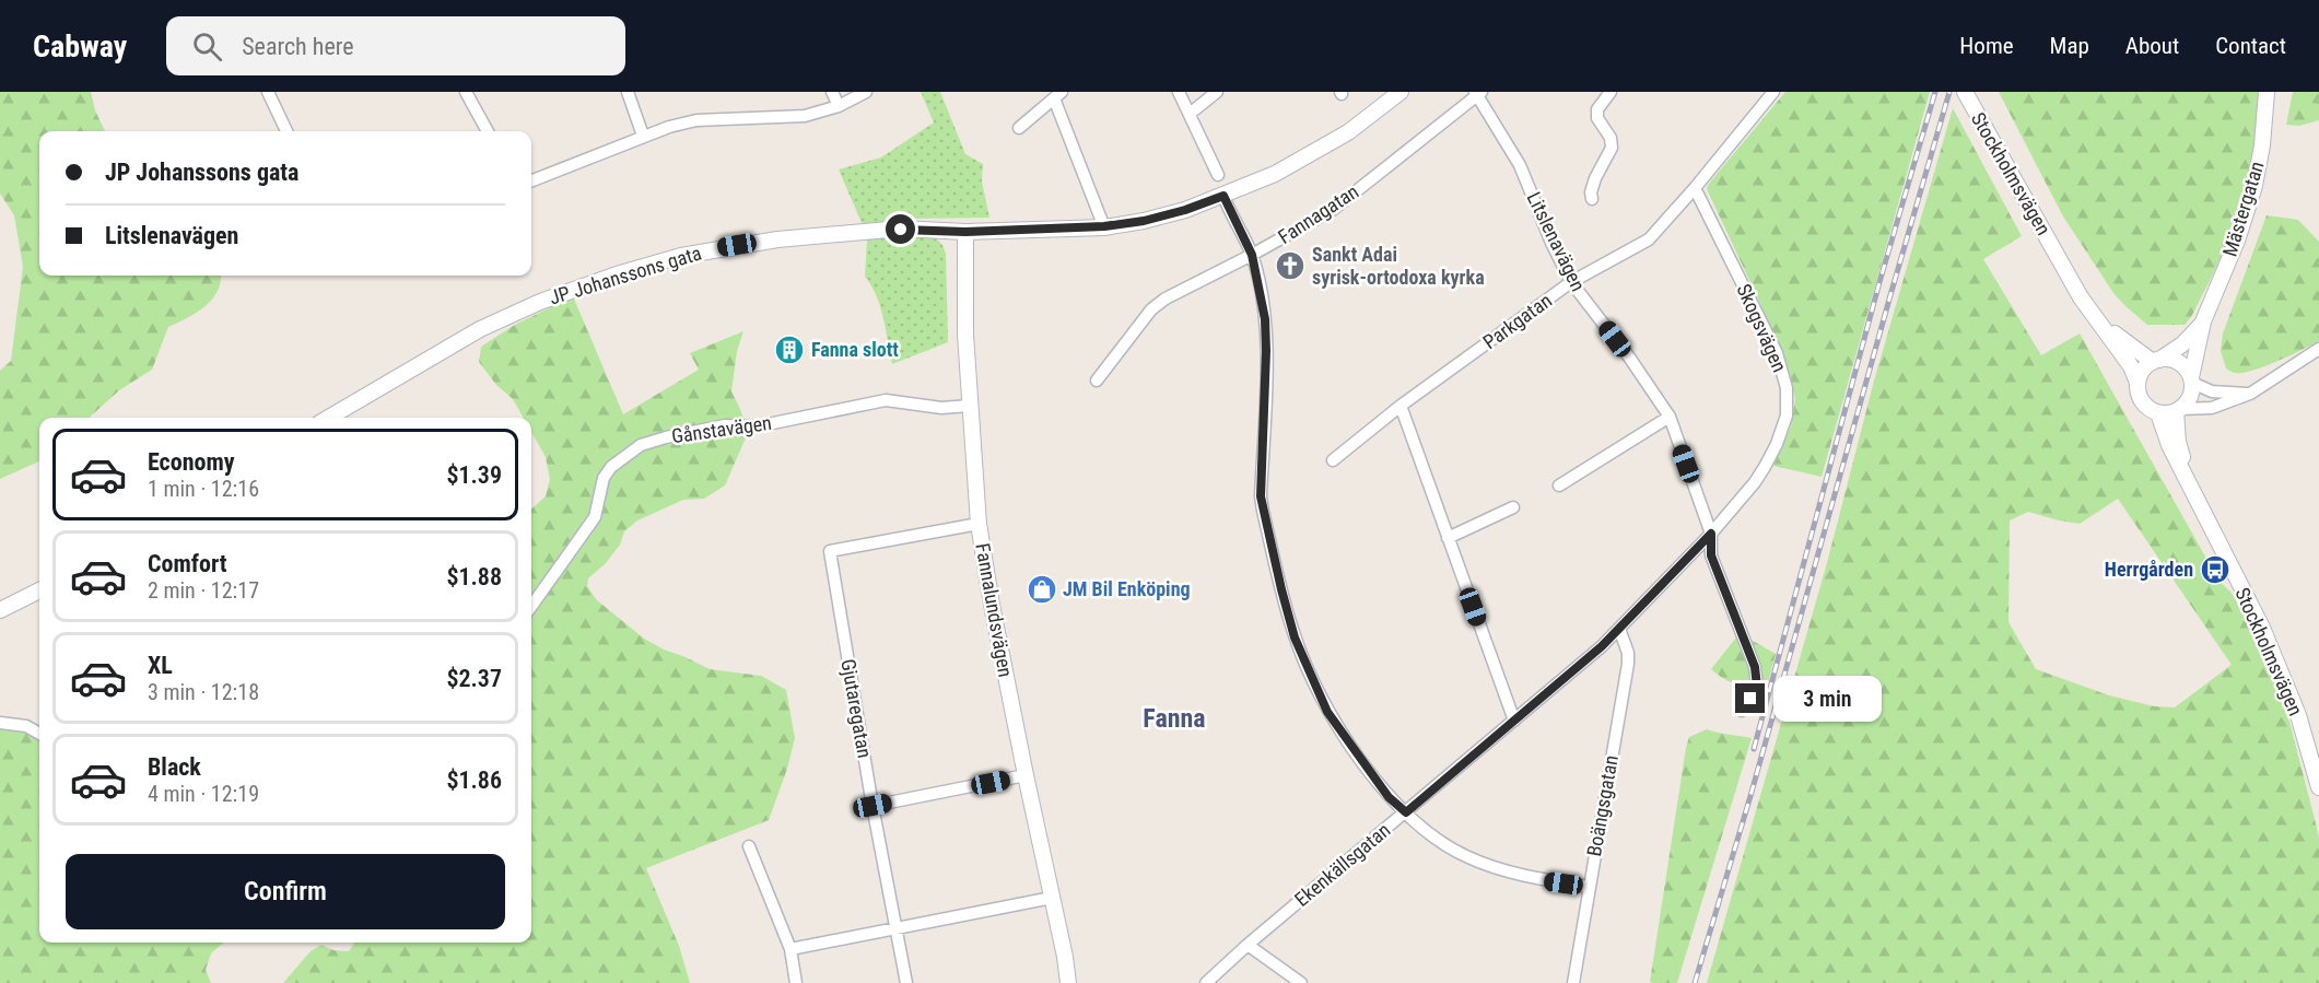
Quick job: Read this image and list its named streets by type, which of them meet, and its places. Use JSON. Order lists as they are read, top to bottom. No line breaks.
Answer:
{"streets":{"street":["Stockholmsvägen","Mästergatan","Fannagatan","Litslenavägen","JP Johanssons gata","Parkgatan","Skogsvägen","Gånstavägen","Fannalundsvägen","Gjutaregatan","Boängsgatan","Ekenkällsgatan"]},"crossings":[["Stockholmsvägen","Mästergatan"],["Fannagatan","Litslenavägen"],["Litslenavägen","Parkgatan"],["Litslenavägen","Skogsvägen"],["Litslenavägen","Ekenkällsgatan"],["JP Johanssons gata","Fannalundsvägen"],["Parkgatan","Skogsvägen"],["Skogsvägen","Ekenkällsgatan"],["Gånstavägen","Fannalundsvägen"],["Fannalundsvägen","Gjutaregatan"],["Boängsgatan","Ekenkällsgatan"]],"districts":["Fanna"],"places":{"church":["Sankt Adai syrisk-ortodoxa kyrka"],"building":["Fanna slott"],"bus stop":["Herrgården"],"shop":["JM Bil Enköping"]},"page":{"header":"Cabway","search":"Search here","nav":["Home","Map","About","Contact"],"banner":["JP Johanssons gata","Litslenavägen"],"list":[{"name":"Economy","note":"1 min · 12:16","value":"$1.39"},{"name":"Comfort","note":"2 min · 12:17","value":"$1.88"},{"name":"XL","note":"3 min · 12:18","value":"$2.37"},{"name":"Black","note":"4 min · 12:19","value":"$1.86"}],"bubble":"3 min","buttons":"Confirm"}}
